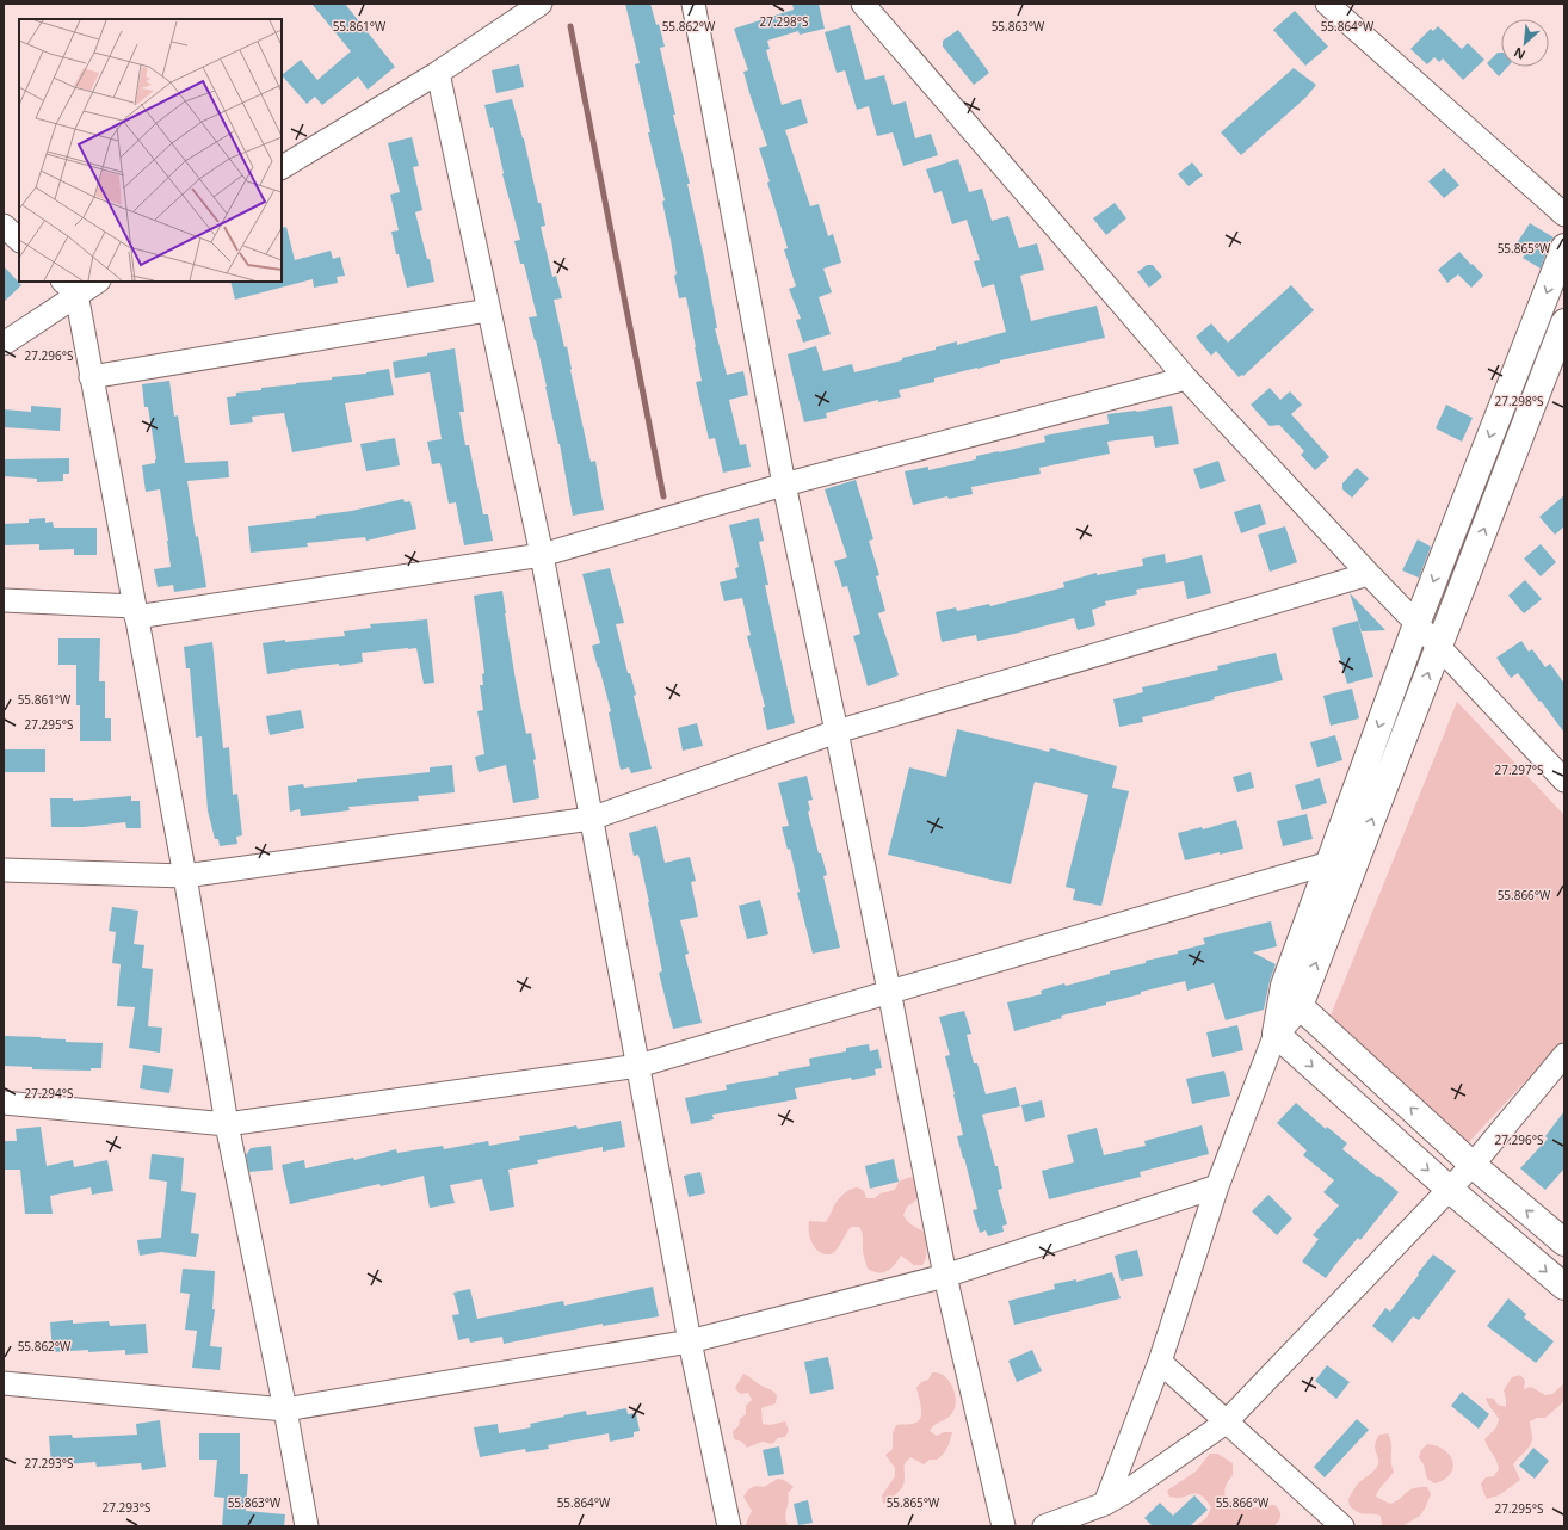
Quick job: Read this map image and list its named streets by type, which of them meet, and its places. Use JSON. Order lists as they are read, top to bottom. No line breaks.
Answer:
{"north":"bottom left","coordinates":["27.298°S","55.861°W","55.862°W","55.863°W","55.864°W","55.865°W","27.296°S","27.295°S","27.297°S","55.866°W","27.294°S","27.293°S"]}
